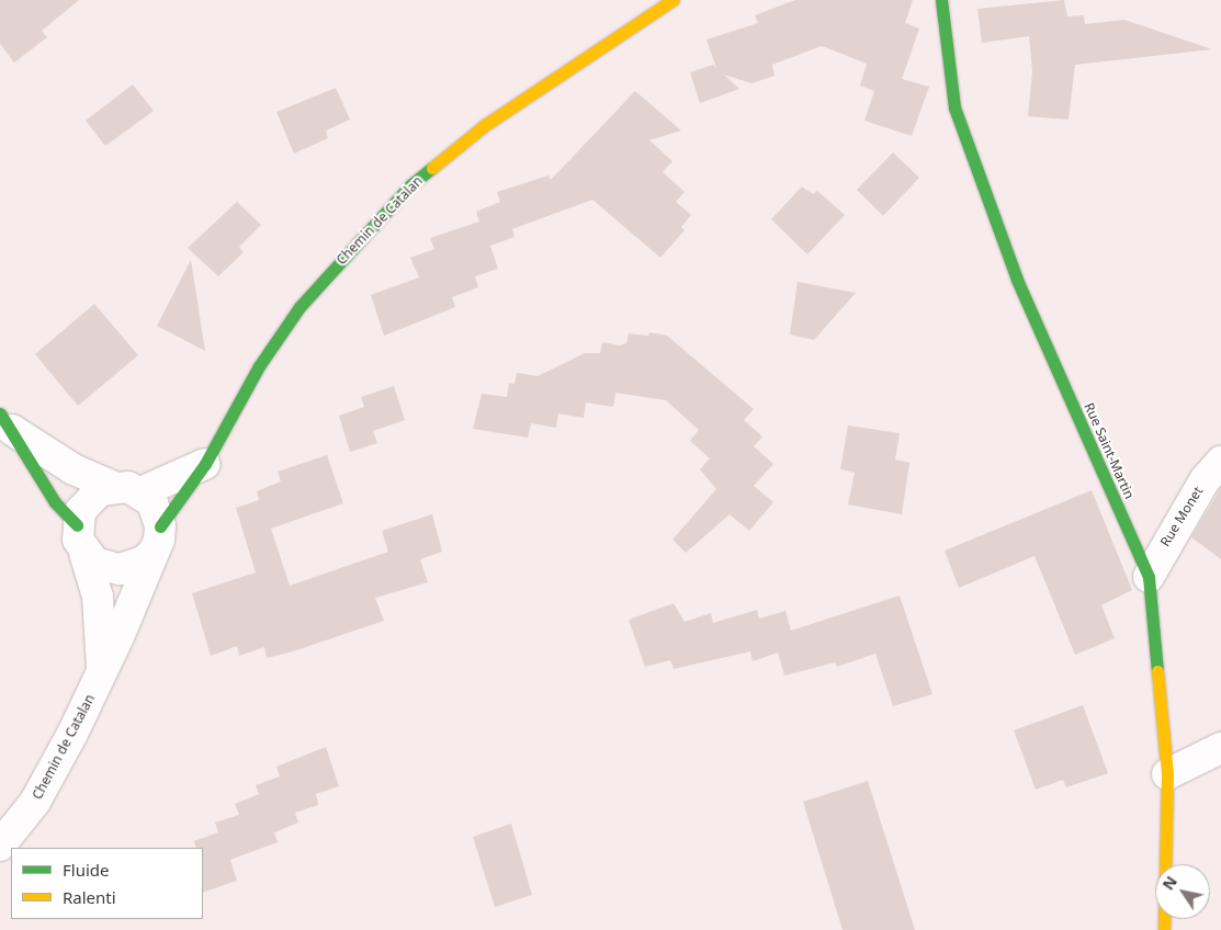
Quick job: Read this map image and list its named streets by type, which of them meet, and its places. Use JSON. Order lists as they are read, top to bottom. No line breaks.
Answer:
{"streets":{"street":["Chemin de Catalan","Rue Saint-Martin","Rue Monet"]},"crossings":[["Rue Saint-Martin","Rue Monet"]],"legend":["Fluide","Ralenti"],"north":"top left"}
